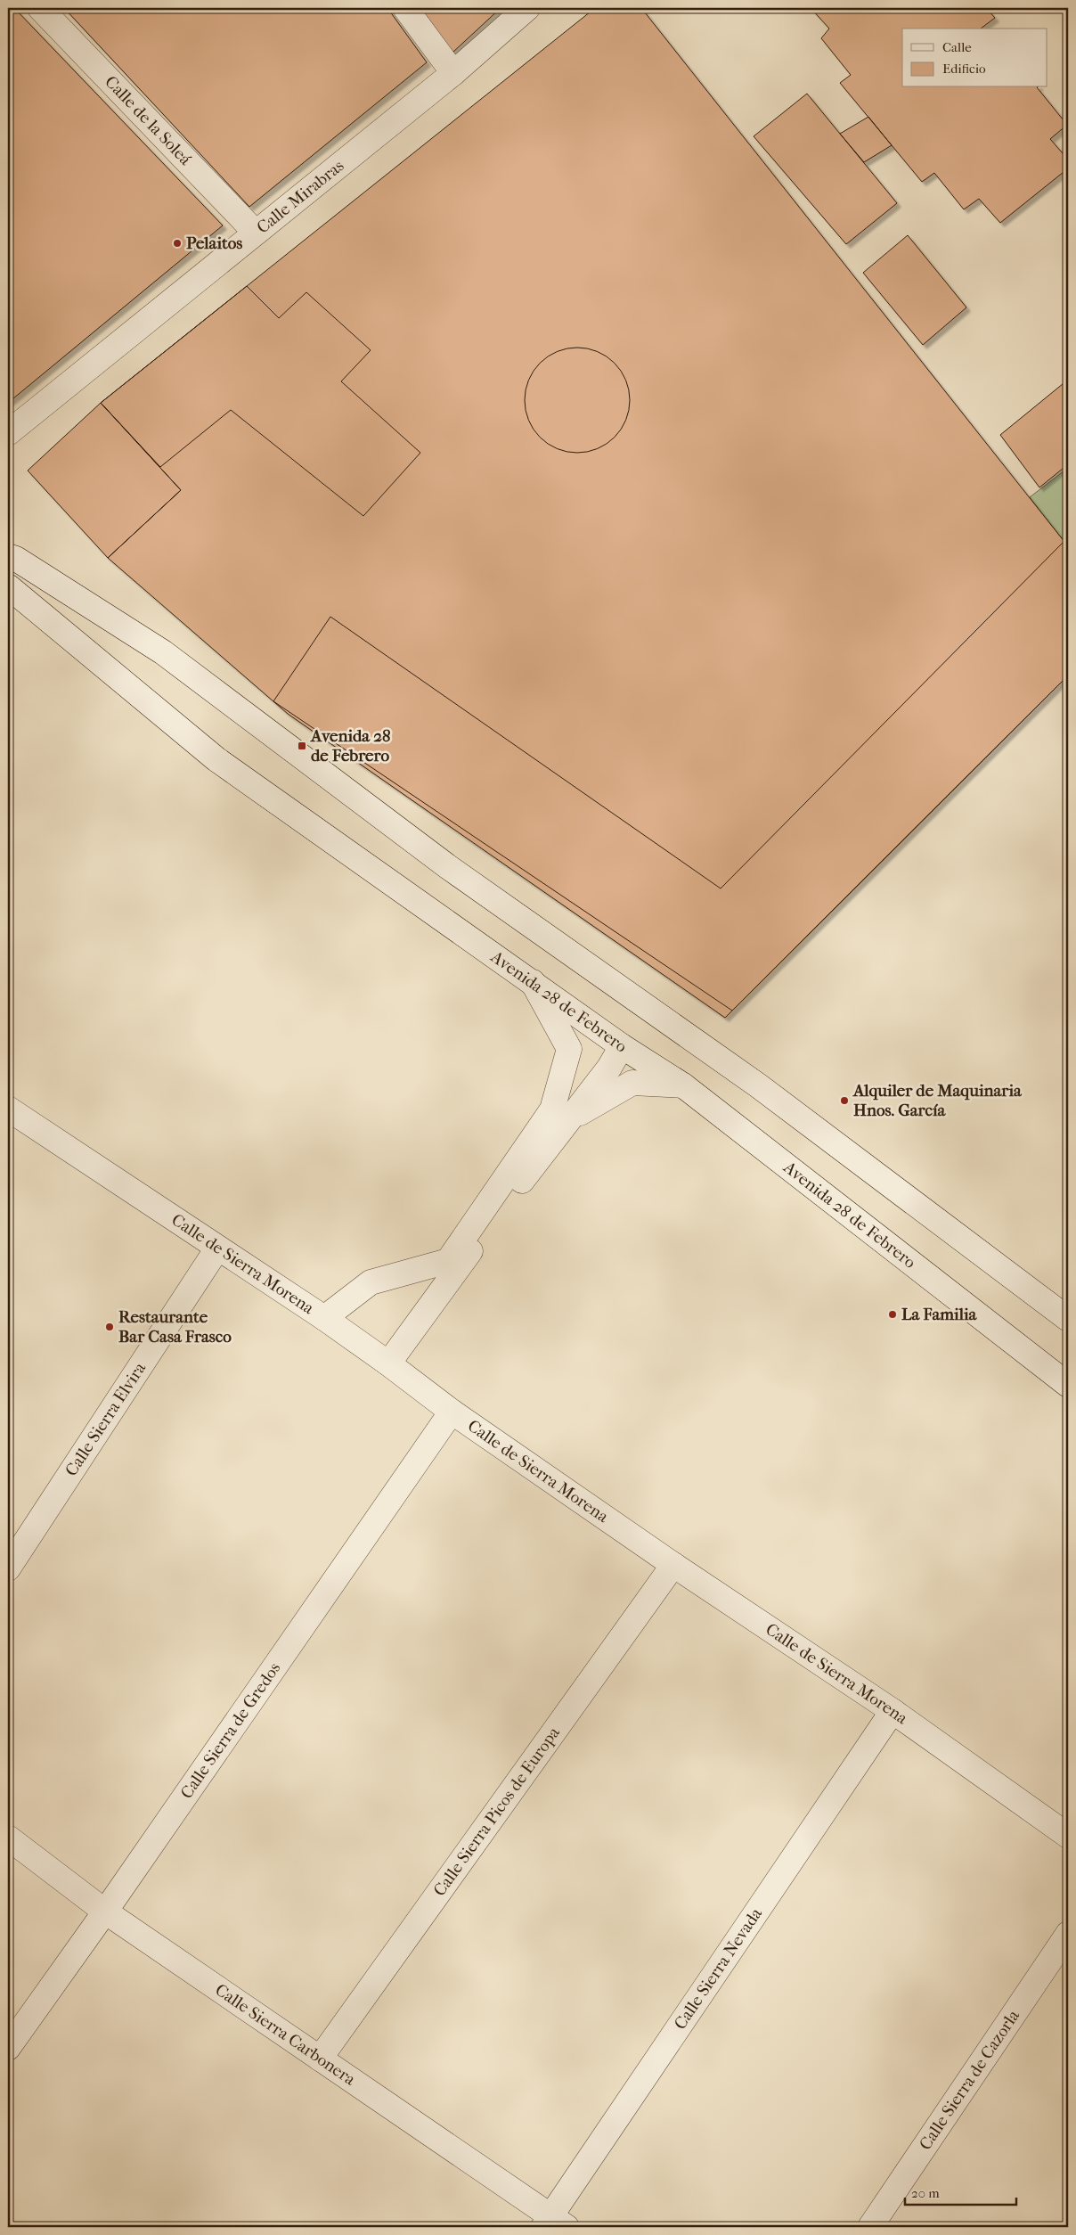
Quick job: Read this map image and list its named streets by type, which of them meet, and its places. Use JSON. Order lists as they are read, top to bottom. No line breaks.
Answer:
{"streets":{"street":["Calle de la Soleá","Calle Mirabras","Avenida 28 de Febrero","Calle de Sierra Morena","Calle Sierra Elvira","Calle Sierra de Gredos","Calle Sierra Picos de Europa","Calle Sierra Nevada","Calle Sierra Carbonera","Calle Sierra de Cazorla"]},"crossings":[["Calle de la Soleá","Calle Mirabras"],["Calle de Sierra Morena","Calle Sierra Elvira"],["Calle de Sierra Morena","Calle Sierra de Gredos"],["Calle de Sierra Morena","Calle Sierra Picos de Europa"],["Calle de Sierra Morena","Calle Sierra Nevada"],["Calle Sierra de Gredos","Calle Sierra Carbonera"],["Calle Sierra Picos de Europa","Calle Sierra Carbonera"],["Calle Sierra Nevada","Calle Sierra Carbonera"]],"places":{"other":["Pelaitos","Alquiler de Maquinaria Hnos. García","La Familia","Restaurante Bar Casa Frasco"],"transit":["Avenida 28 de Febrero"]},"legend":["Calle","Edificio"],"scale_bar":"20 m"}
